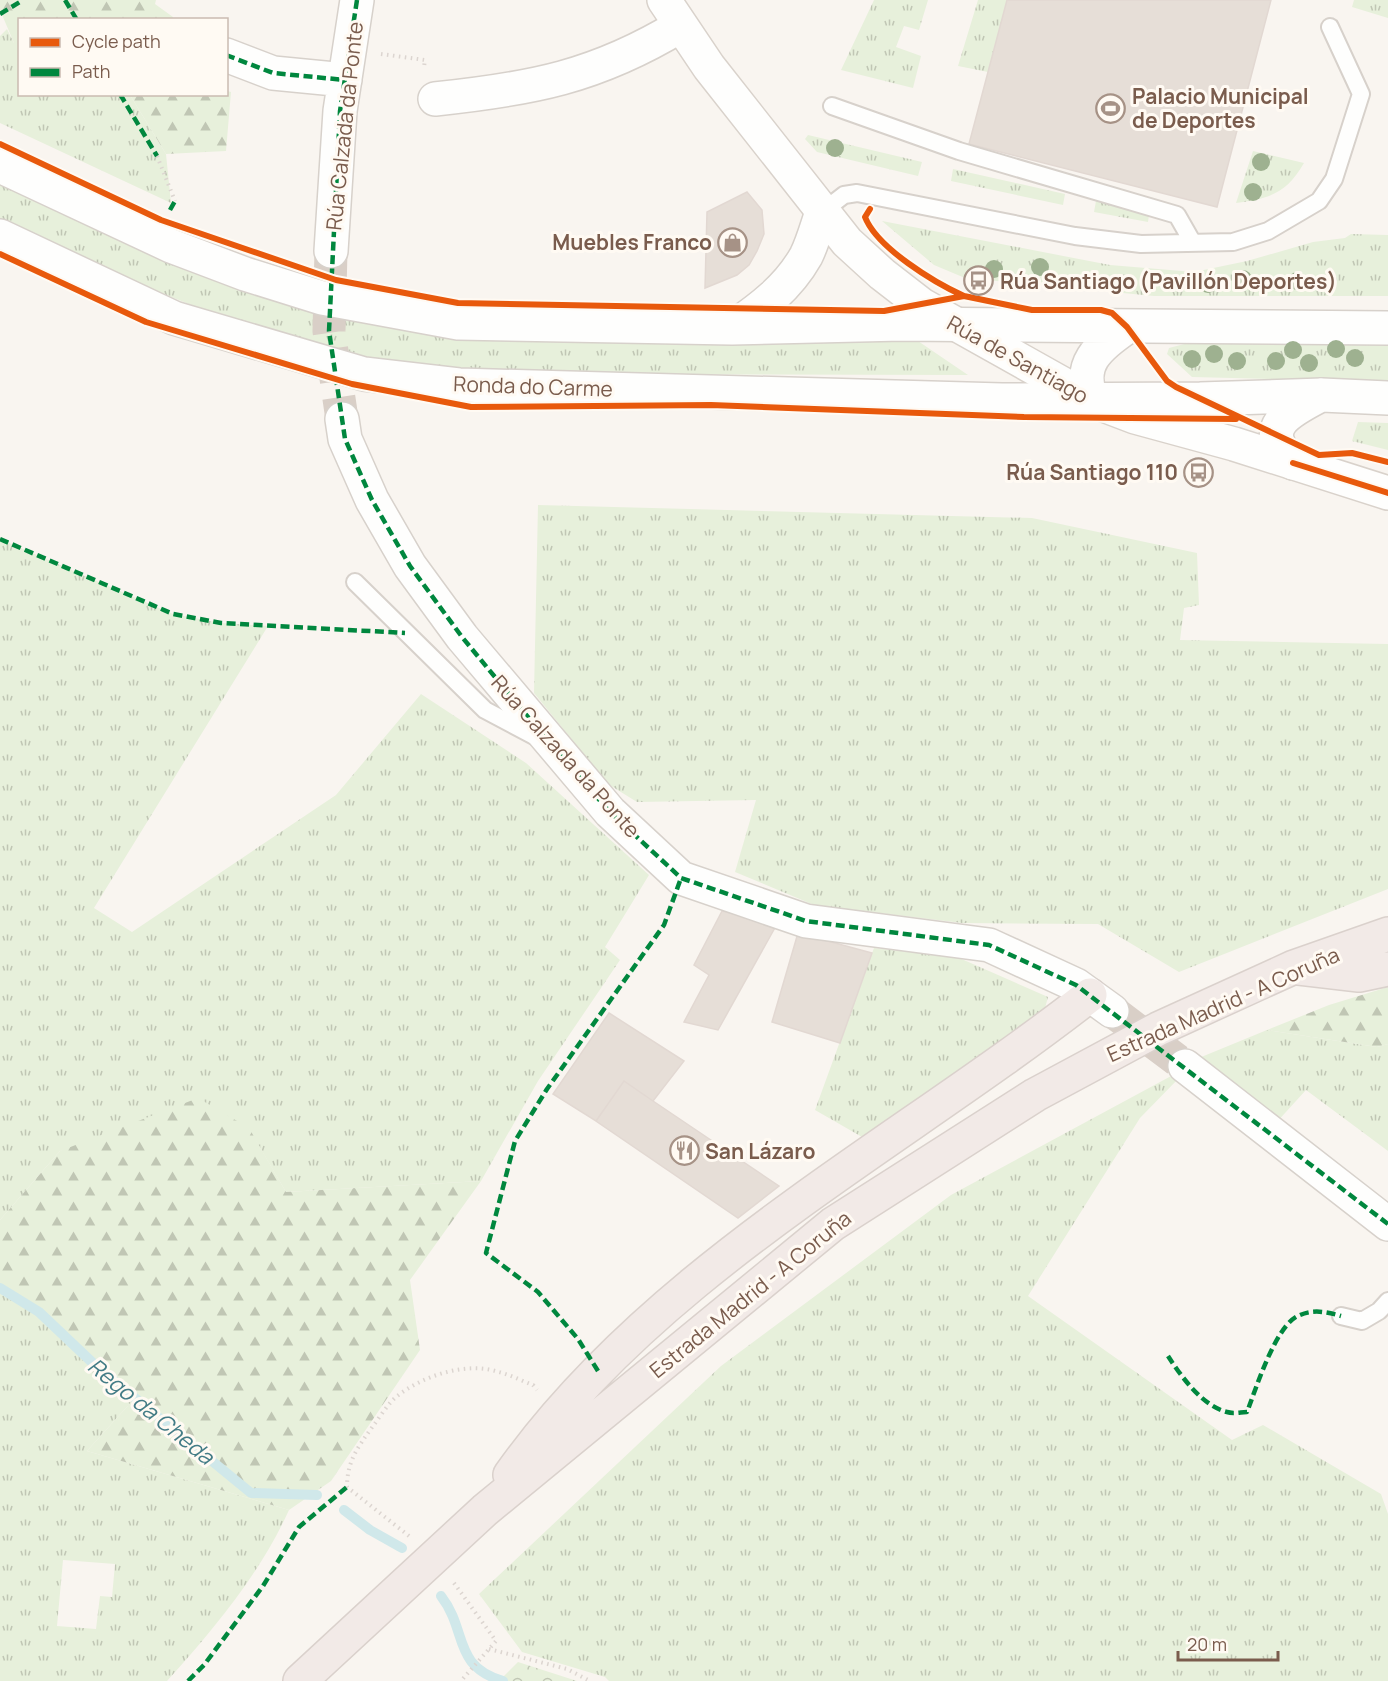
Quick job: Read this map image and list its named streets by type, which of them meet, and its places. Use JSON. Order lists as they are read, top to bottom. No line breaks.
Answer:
{"streets":{"highway":["Estrada Madrid - A Coruña"],"street":["Rúa Calzada da Ponte","Rúa de Santiago","Ronda do Carme"]},"crossings":[["Rúa de Santiago","Ronda do Carme"]],"water":["Rego da Cheda"],"places":{"sports":["Palacio Municipal de Deportes"],"shop":["Muebles Franco"],"bus stop":["Rúa Santiago (Pavillón Deportes)","Rúa Santiago 110"],"restaurant":["San Lázaro"]},"legend":["Cycle path","Path"],"scale_bar":"20 m"}
